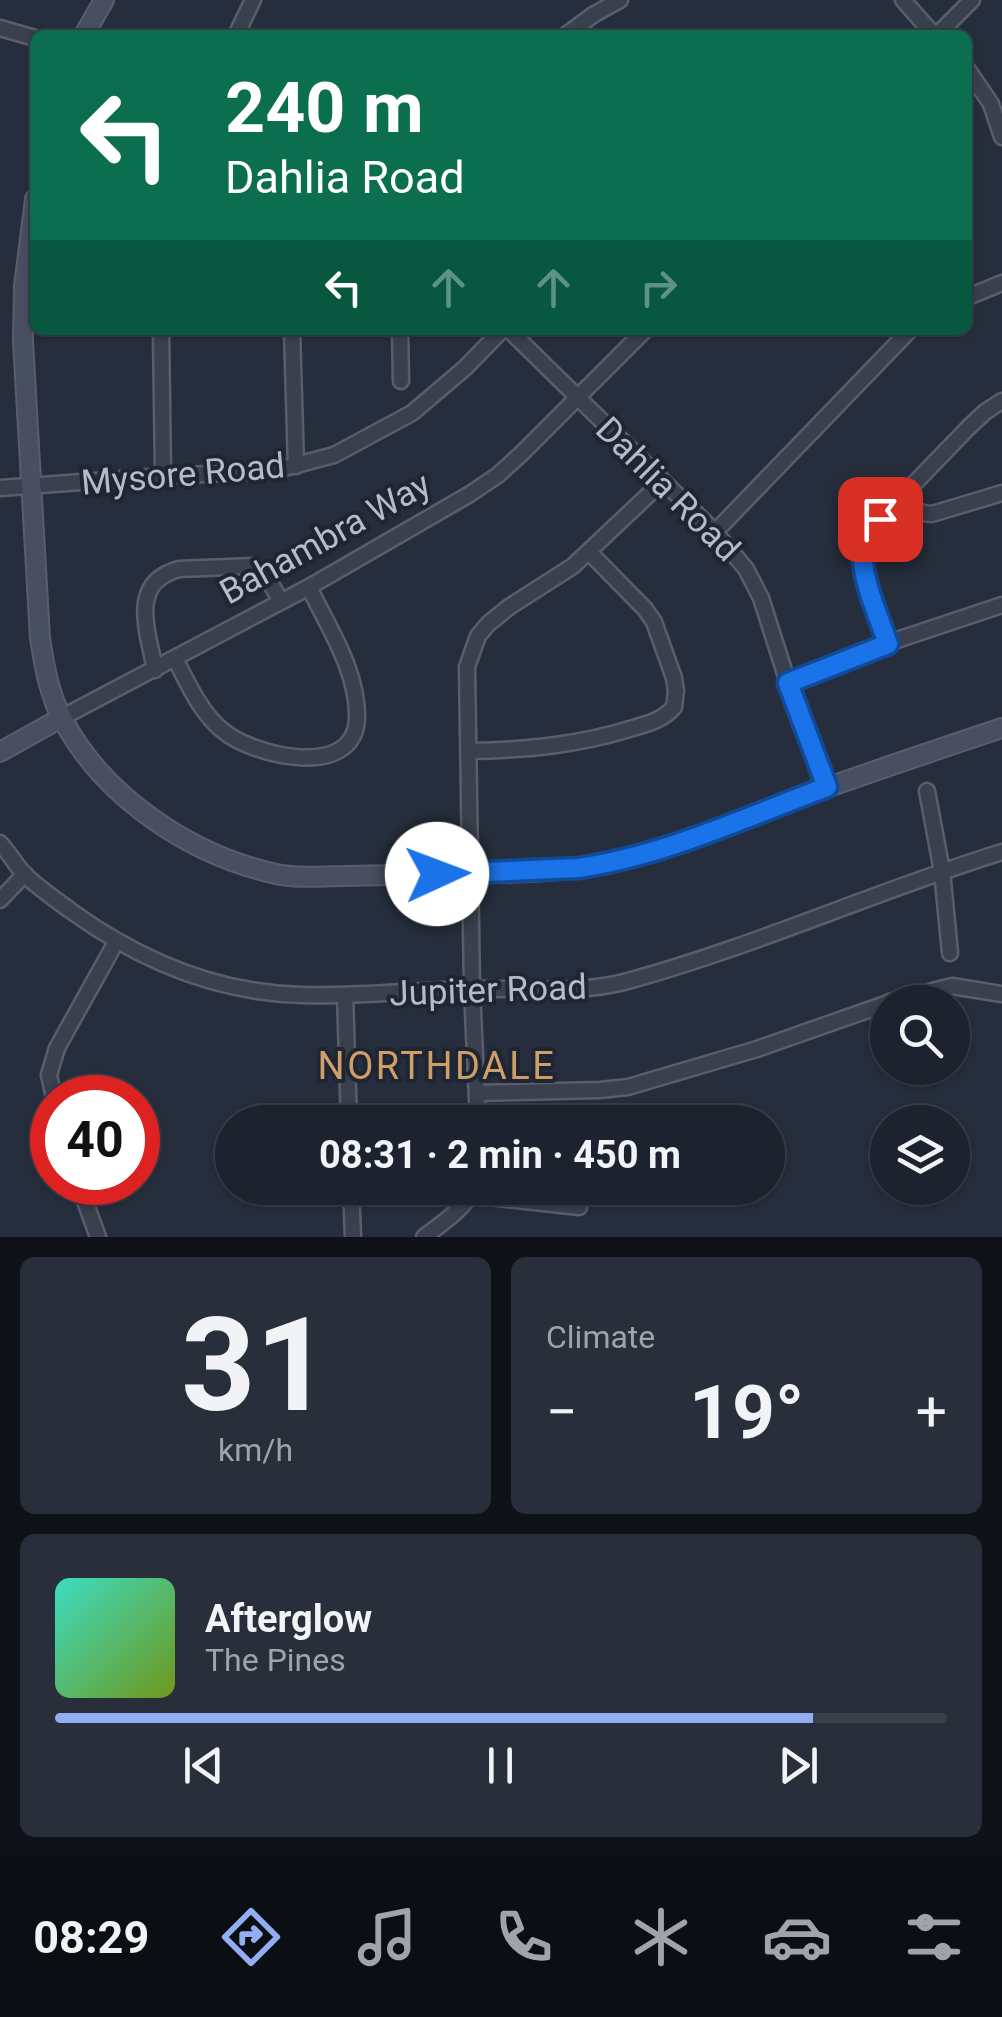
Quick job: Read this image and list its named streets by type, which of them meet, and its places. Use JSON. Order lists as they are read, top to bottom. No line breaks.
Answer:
{"streets":{"street":["Mysore Road","Dahlia Road","Bahambra Way","Jupiter Road"]},"crossings":[["Dahlia Road","Bahambra Way"]],"districts":["NORTHDALE"],"page":{"turn":["240 m","Dahlia Road"],"limit":"40","trip":"08:31 · 2 min · 450 m","tile":[["31","km/h"],"Climate"],"heat":["−","19°","+"],"song":["Afterglow","The Pines"],"tabs":"08:29"}}
